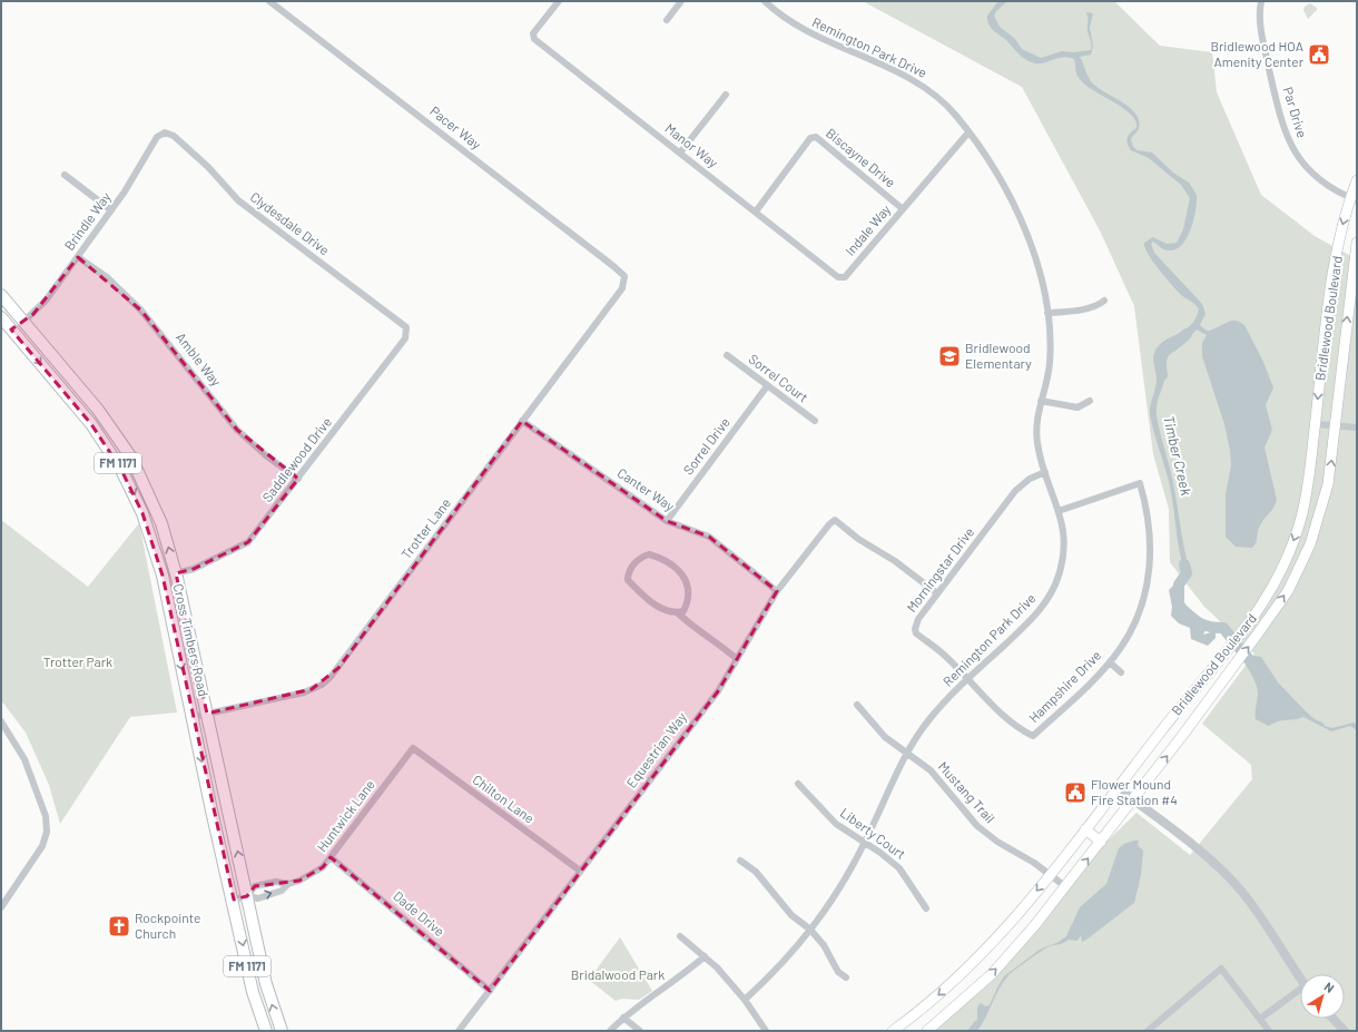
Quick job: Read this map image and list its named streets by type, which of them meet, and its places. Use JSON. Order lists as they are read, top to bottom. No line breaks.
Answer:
{"streets":{"main road":["Bridlewood Boulevard","FM 1171","Cross Timbers Road"],"street":["Remington Park Drive","Par Drive","Pacer Way","Manor Way","Biscayne Drive","Brindle Way","Clydesdale Drive","Indale Way","Amble Way","Sorrel Court","Sorrel Drive","Saddlewood Drive","Canter Way","Trotter Lane","Morningstar Drive","Hampshire Drive","Equestrian Way","Mustang Trail","Chilton Lane","Huntwick Lane","Liberty Court","Dade Drive"]},"crossings":[["Remington Park Drive","Indale Way"],["Remington Park Drive","Morningstar Drive"],["Remington Park Drive","Hampshire Drive"],["Remington Park Drive","Mustang Trail"],["Remington Park Drive","Liberty Court"],["Par Drive","Bridlewood Boulevard"],["Pacer Way","Trotter Lane"],["Manor Way","Biscayne Drive"],["Manor Way","Indale Way"],["Biscayne Drive","Indale Way"],["Brindle Way","Clydesdale Drive"],["Brindle Way","Amble Way"],["Brindle Way","Cross Timbers Road"],["Clydesdale Drive","Saddlewood Drive"],["Bridlewood Boulevard","Mustang Trail"],["Amble Way","Saddlewood Drive"],["Sorrel Court","Sorrel Drive"],["Sorrel Drive","Canter Way"],["Saddlewood Drive","Cross Timbers Road"],["Canter Way","Trotter Lane"],["Canter Way","Equestrian Way"],["Trotter Lane","Cross Timbers Road"],["Morningstar Drive","Hampshire Drive"],["Morningstar Drive","Equestrian Way"],["Cross Timbers Road","Huntwick Lane"],["Equestrian Way","Chilton Lane"],["Equestrian Way","Dade Drive"],["Chilton Lane","Huntwick Lane"],["Huntwick Lane","Dade Drive"]],"water":["Timber Creek"],"parks":["Trotter Park","Bridalwood Park"],"places":{"public building":["Bridlewood HOA Amenity Center","Flower Mound Fire Station #4"],"school or university":["Bridlewood Elementary"],"church":["Rockpointe Church"]},"north":"top right"}
